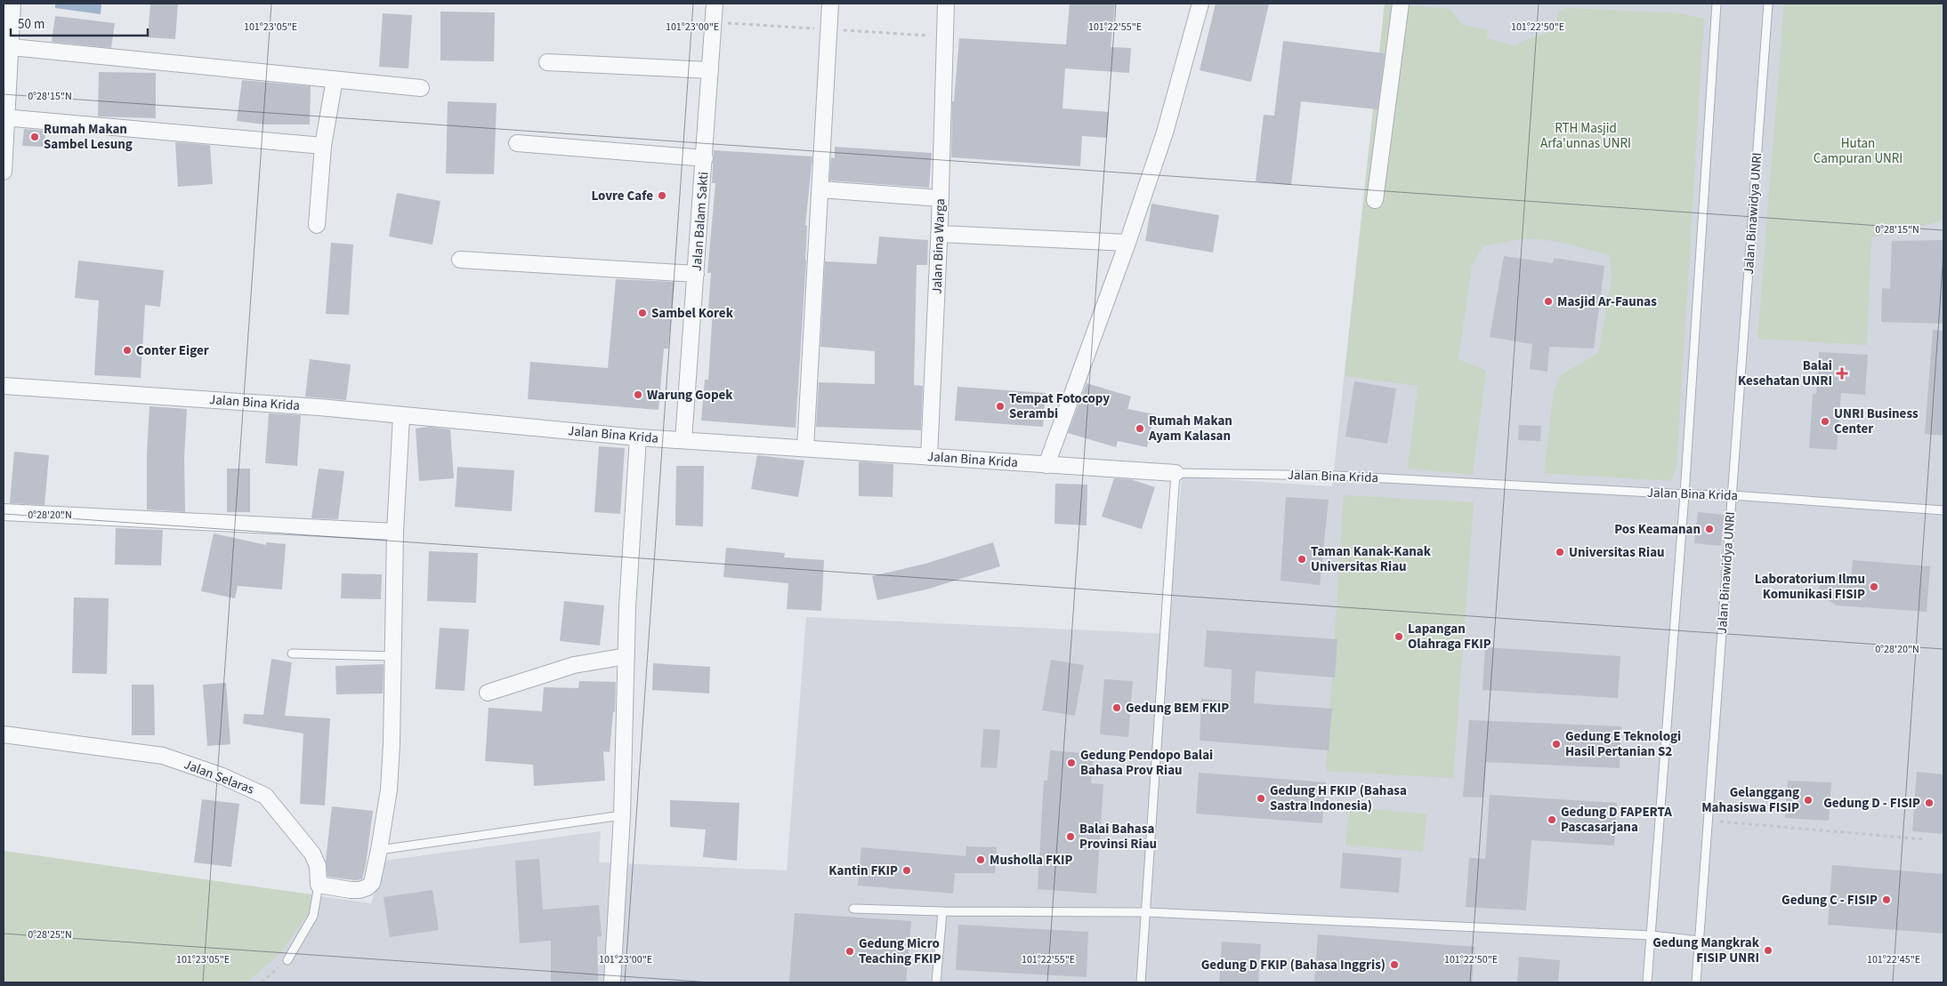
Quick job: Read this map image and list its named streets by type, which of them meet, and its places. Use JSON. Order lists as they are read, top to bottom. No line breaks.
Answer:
{"streets":{"street":["Jalan Balam Sakti","Jalan Bina Warga","Jalan Bina Krida","Jalan Selaras"],"lane":["Jalan Binawidya UNRI"]},"crossings":[["Jalan Binawidya UNRI","Jalan Bina Krida"],["Jalan Balam Sakti","Jalan Bina Krida"],["Jalan Bina Warga","Jalan Bina Krida"]],"parks":["RTH Masjid Arfa'unnas UNRI","Hutan Campuran UNRI"],"places":{"other":["Rumah Makan Sambel Lesung","Lovre Cafe","Masjid Ar-Faunas","Sambel Korek","Conter Eiger","Warung Gopek","Tempat Fotocopy Serambi","UNRI Business Center","Rumah Makan Ayam Kalasan","Pos Keamanan","Universitas Riau","Taman Kanak-Kanak Universitas Riau","Laboratorium Ilmu Komunikasi FISIP","Lapangan Olahraga FKIP","Gedung BEM FKIP","Gedung E Teknologi Hasil Pertanian S2","Gedung Pendopo Balai Bahasa Prov Riau","Gedung H FKIP (Bahasa Sastra Indonesia)","Gelanggang Mahasiswa FISIP","Gedung D - FISIP","Gedung D FAPERTA Pascasarjana","Balai Bahasa Provinsi Riau","Musholla FKIP","Kantin FKIP","Gedung C - FISIP","Gedung Mangkrak FISIP UNRI","Gedung Micro Teaching FKIP","Gedung D FKIP (Bahasa Inggris)"],"health":["Balai Kesehatan UNRI"]},"scale_bar":"50 m","coordinates":["101°23'05\"E","101°23'00\"E","101°22'55\"E","101°22'50\"E","0°28'15\"N","0°28'20\"N","0°28'25\"N","101°22'45\"E"]}
